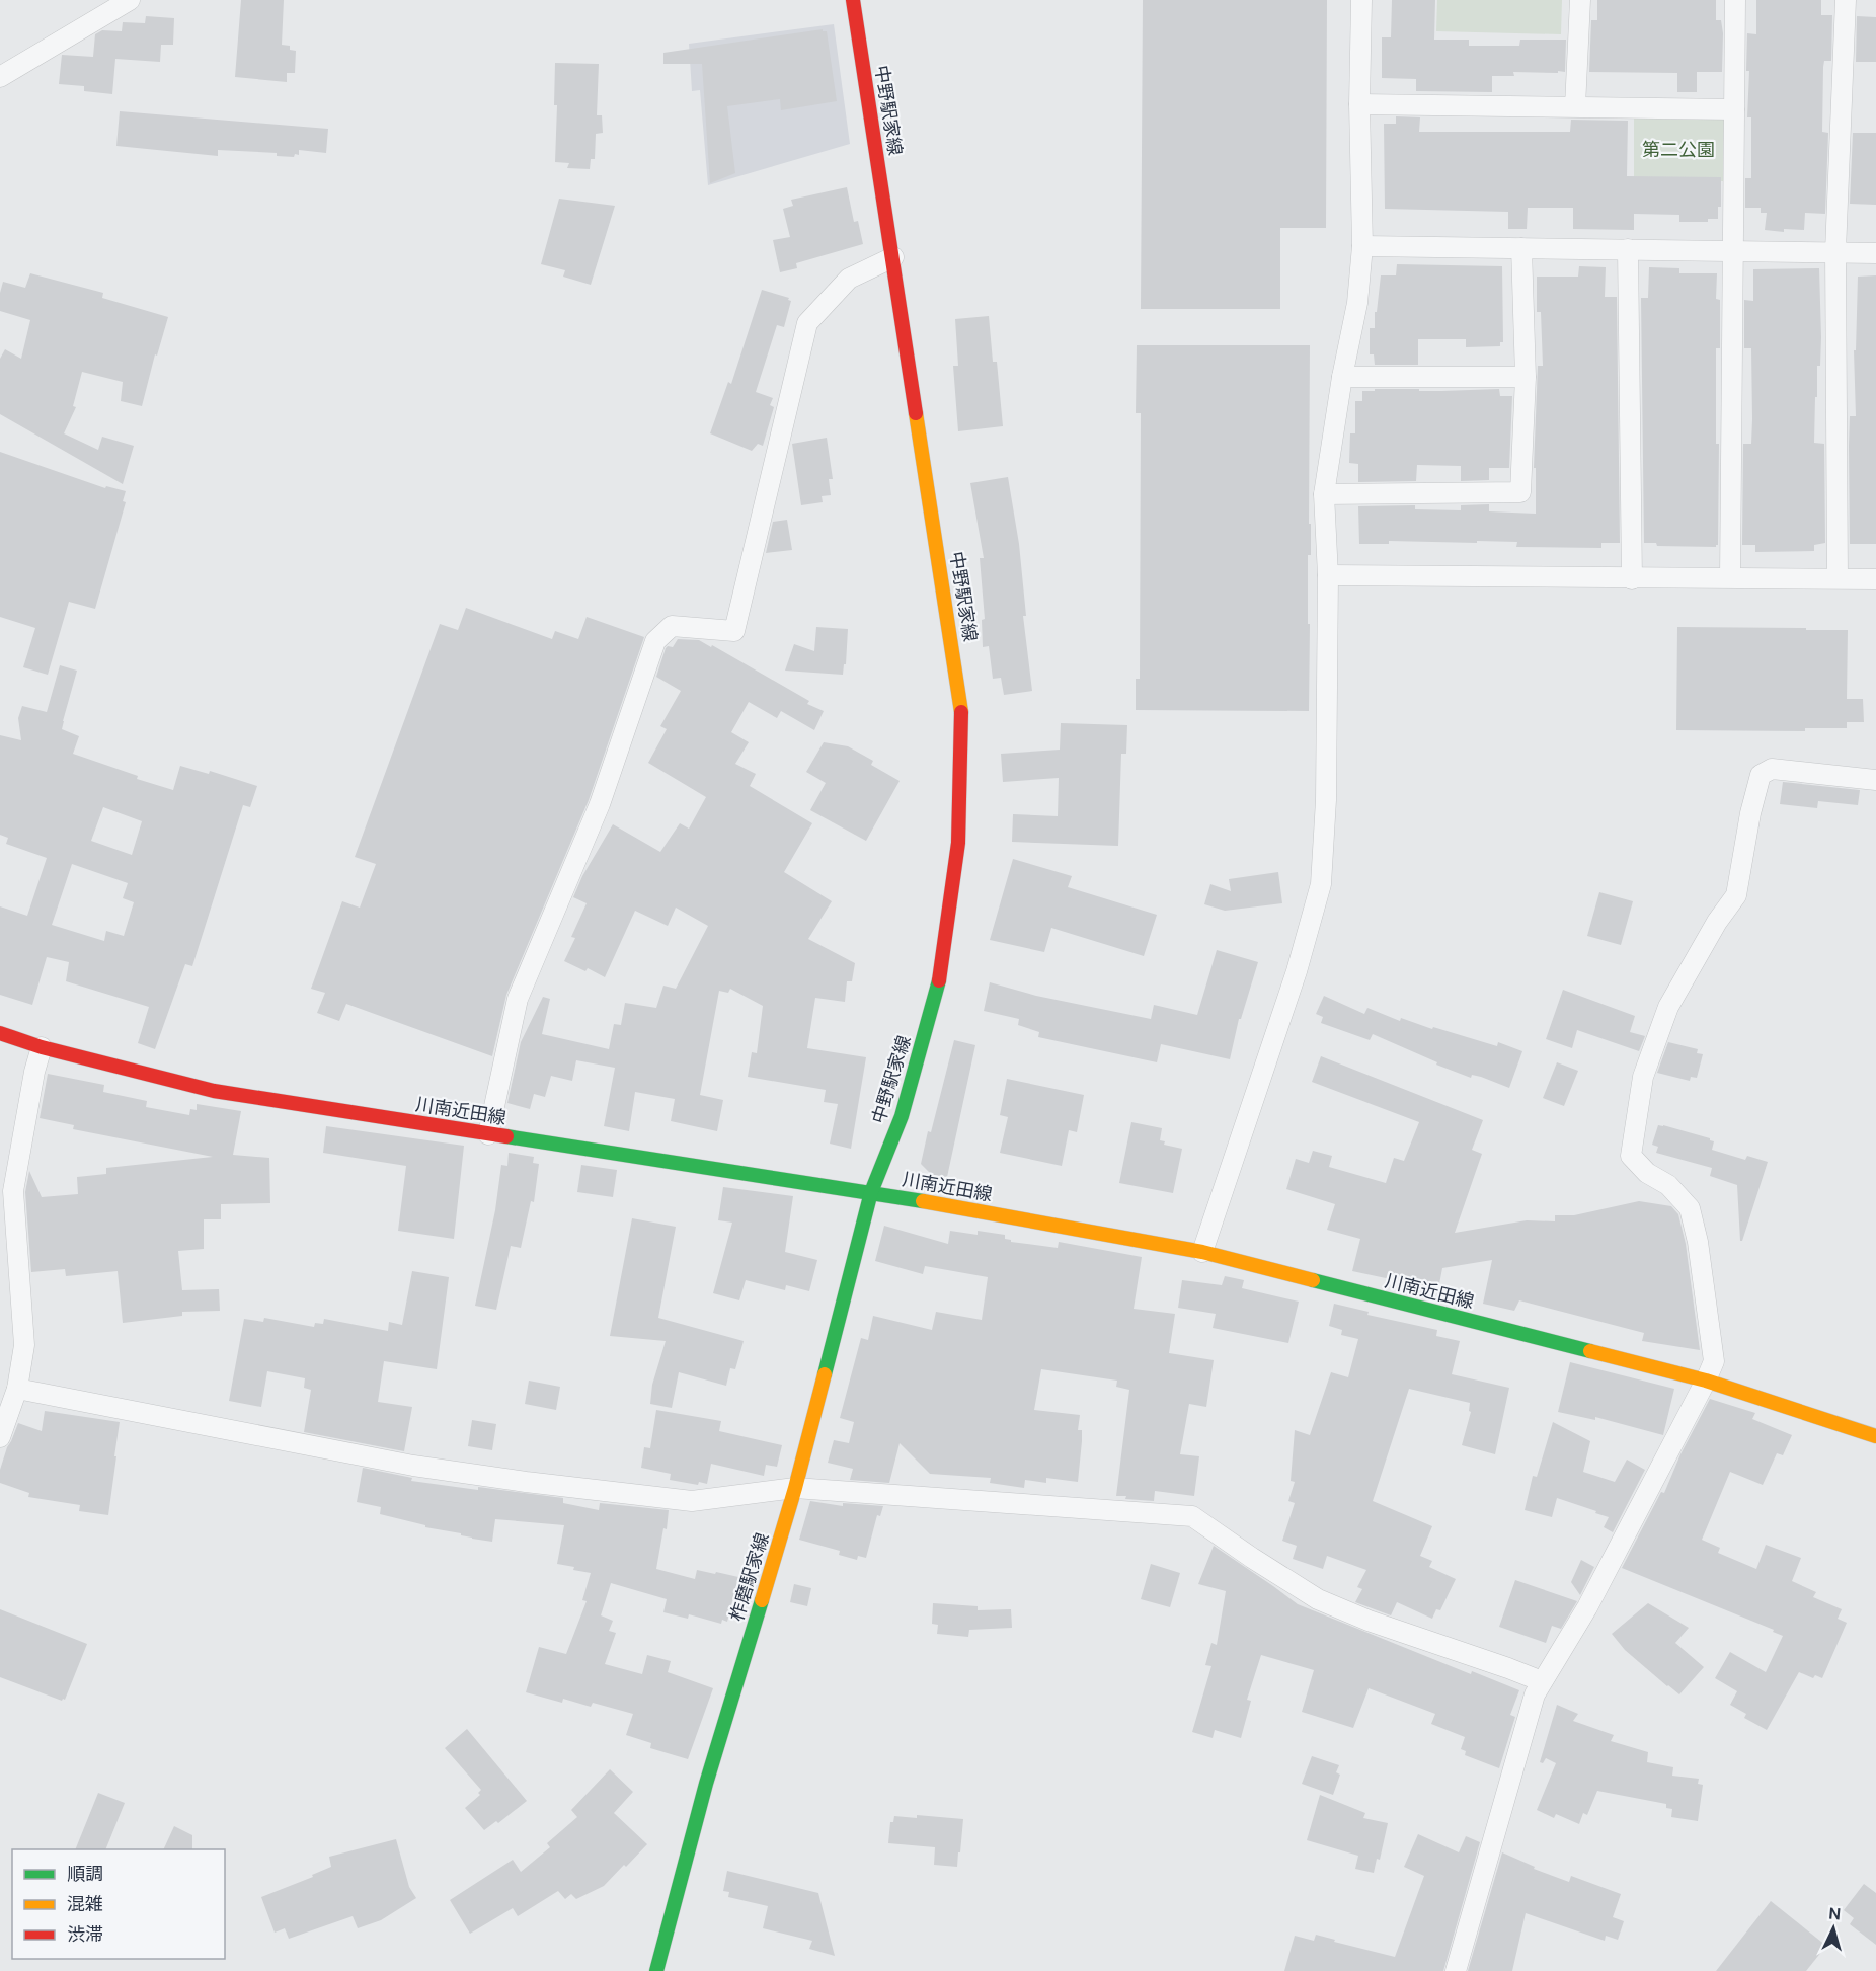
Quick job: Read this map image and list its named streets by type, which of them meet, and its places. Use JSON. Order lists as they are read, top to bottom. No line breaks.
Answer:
{"streets":{"main road":["中野駅家線","川南近田線","柞磨駅家線"]},"crossings":[["中野駅家線","川南近田線"],["中野駅家線","柞磨駅家線"],["川南近田線","柞磨駅家線"]],"parks":["第二公園"],"legend":["順調","混雑","渋滞"],"north":"top"}
